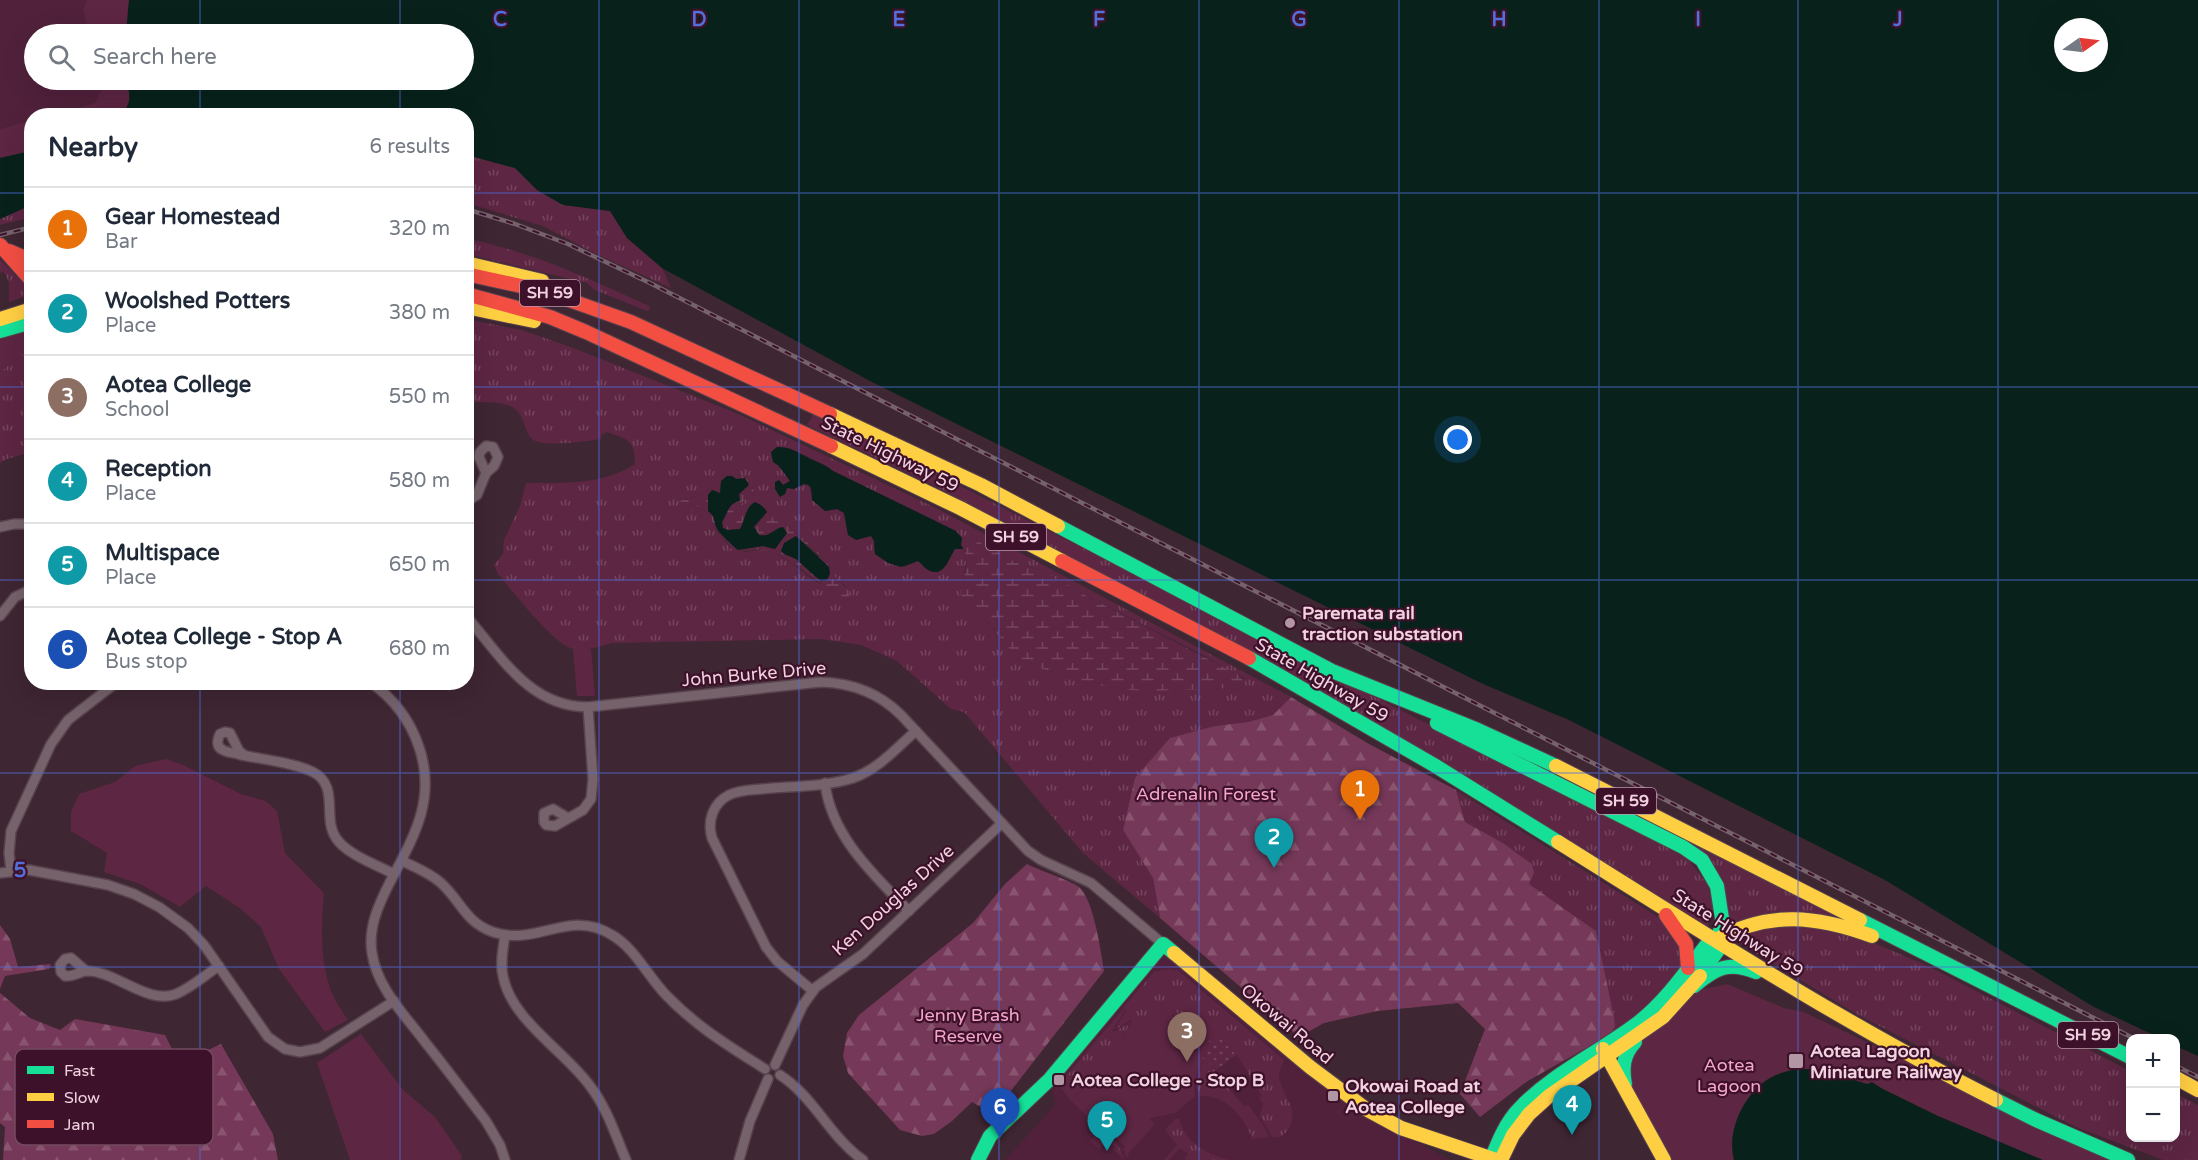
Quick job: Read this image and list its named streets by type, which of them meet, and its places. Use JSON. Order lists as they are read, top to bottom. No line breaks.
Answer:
{"streets":{"main road":["SH 59","State Highway 59","Okowai Road"],"street":["John Burke Drive","Ken Douglas Drive"]},"crossings":[["John Burke Drive","Ken Douglas Drive"],["John Burke Drive","Okowai Road"]],"parks":["Adrenalin Forest","Jenny Brash Reserve","Aotea Lagoon"],"places":{"other":["Paremata rail traction substation"],"transit":["Aotea Lagoon Miniature Railway","Aotea College - Stop B","Okowai Road at Aotea College"]},"legend":["Fast","Slow","Jam"],"north":"right","page":{"search":"Search here","heading":["Nearby","6 results"],"list":[{"mark":"1","name":"Gear Homestead","note":"Bar","value":"320 m"},{"mark":"2","name":"Woolshed Potters","note":"Place","value":"380 m"},{"mark":"3","name":"Aotea College","note":"School","value":"550 m"},{"mark":"4","name":"Reception","note":"Place","value":"580 m"},{"mark":"5","name":"Multispace","note":"Place","value":"650 m"},{"mark":"6","name":"Aotea College - Stop A","note":"Bus stop","value":"680 m"}],"pins":["1","2","3","4","6","5"],"map_buttons":["+","−"]},"grid":{"columns":["C","D","E","F","G","H","I","J"],"rows":["5"]}}
